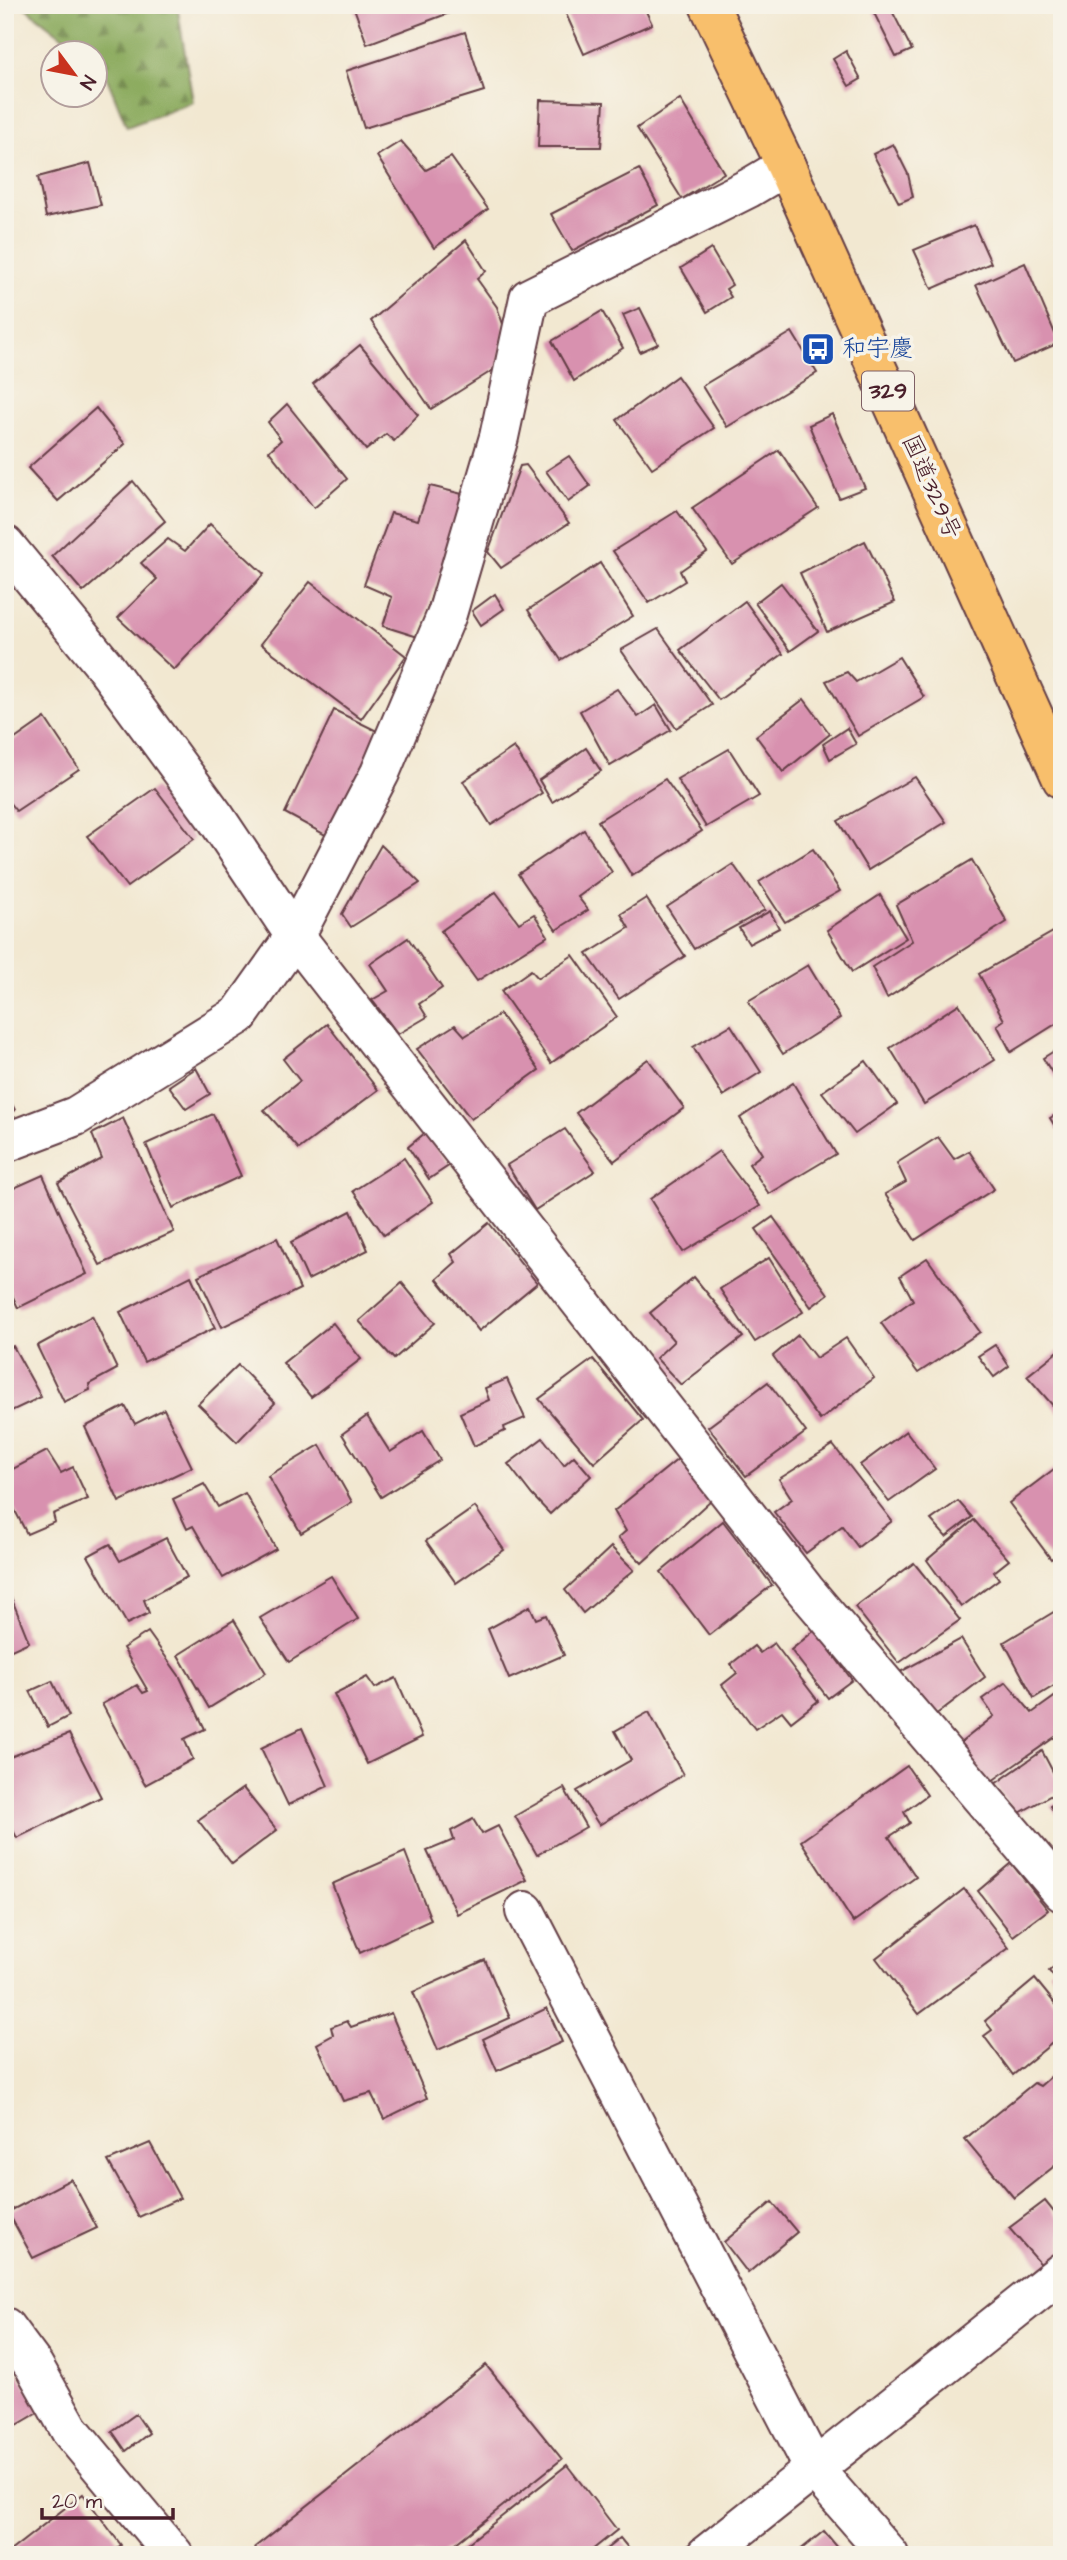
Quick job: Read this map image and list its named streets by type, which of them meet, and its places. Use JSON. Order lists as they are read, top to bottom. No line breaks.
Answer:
{"streets":{"highway":["329","国道329号"]},"places":{"bus stop":["和宇慶"]},"scale_bar":"20 m","north":"bottom right"}
